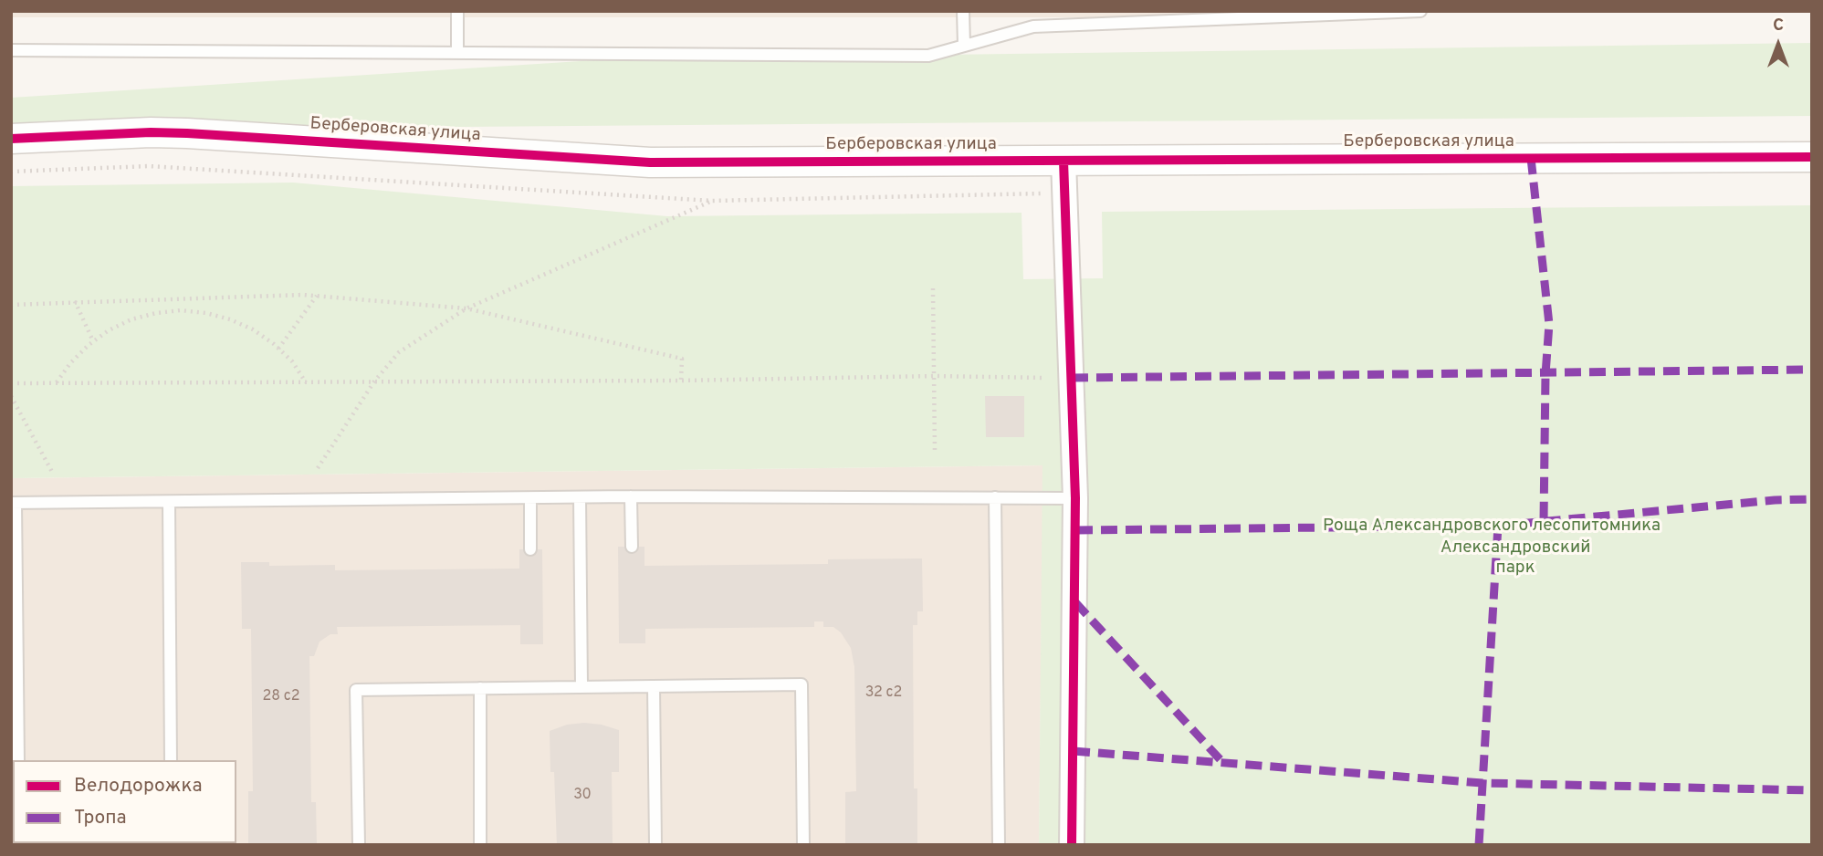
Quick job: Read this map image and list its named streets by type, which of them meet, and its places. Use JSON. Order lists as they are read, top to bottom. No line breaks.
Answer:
{"streets":{"street":["Берберовская улица"]},"parks":["Роща Александровского лесопитомника","Александровский парк"],"house_numbers":["32 с2","28 с2","30"],"legend":["Велодорожка","Тропа"],"north":"top"}
